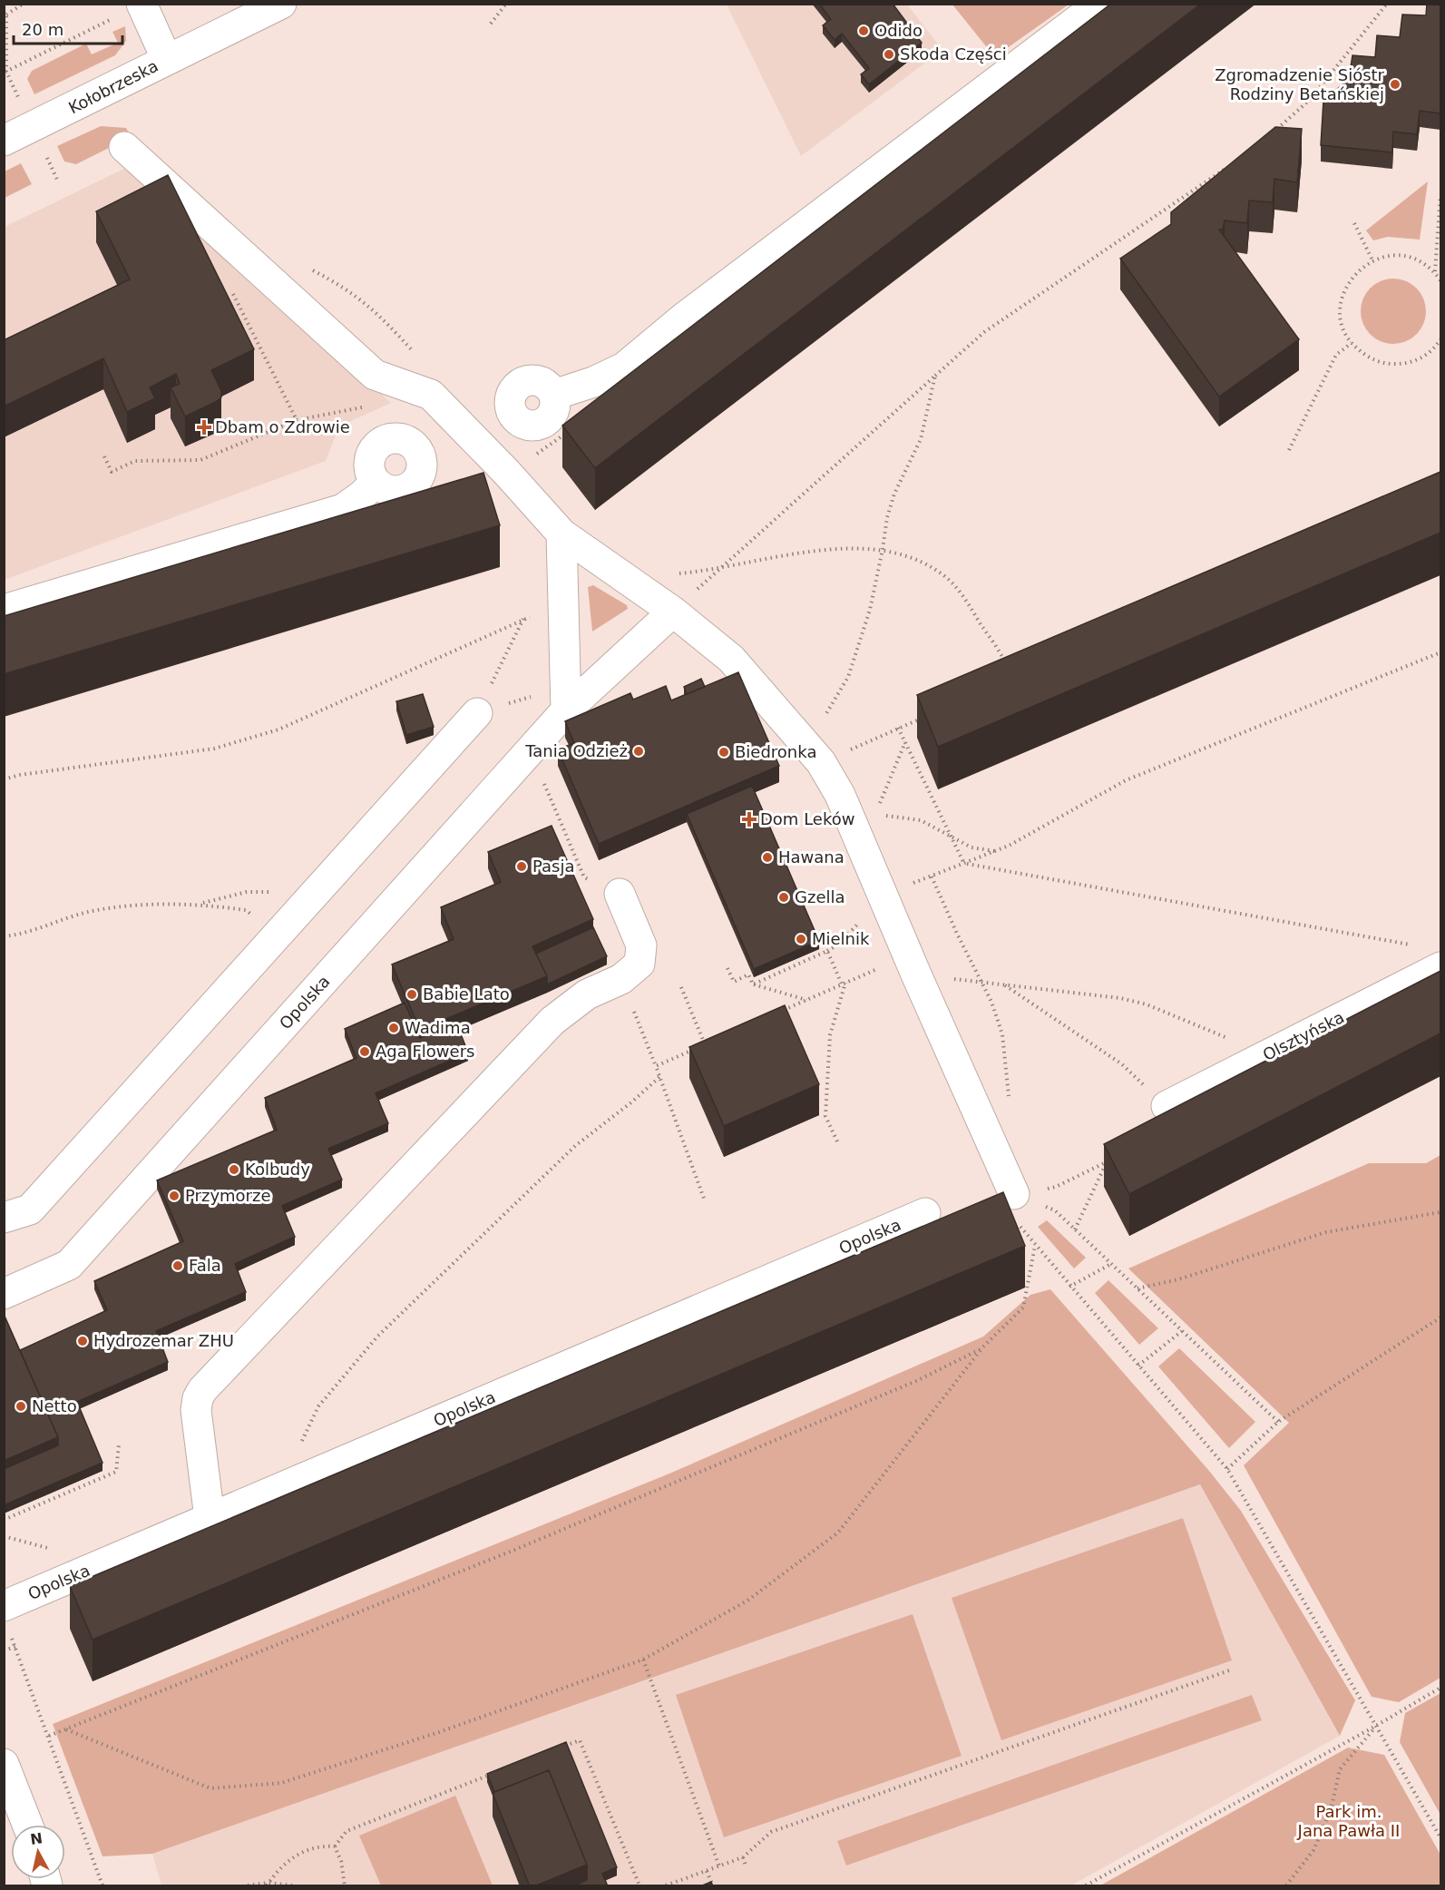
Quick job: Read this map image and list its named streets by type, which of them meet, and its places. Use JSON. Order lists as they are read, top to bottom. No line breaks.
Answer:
{"streets":{"street":["Kołobrzeska","Opolska","Olsztyńska"]},"parks":["Park im. Jana Pawła II"],"places":{"other":["Odido","Skoda Części","Zgromadzenie Sióstr Rodziny Betańskiej","Tania Odzież","Biedronka","Hawana","Pasja","Gzella","Mielnik","Babie Lato","Wadima","Aga Flowers","Kolbudy","Przymorze","Fala","Hydrozemar ZHU","Netto"],"health":["Dbam o Zdrowie","Dom Leków"]},"scale_bar":"20 m","north":"top"}
